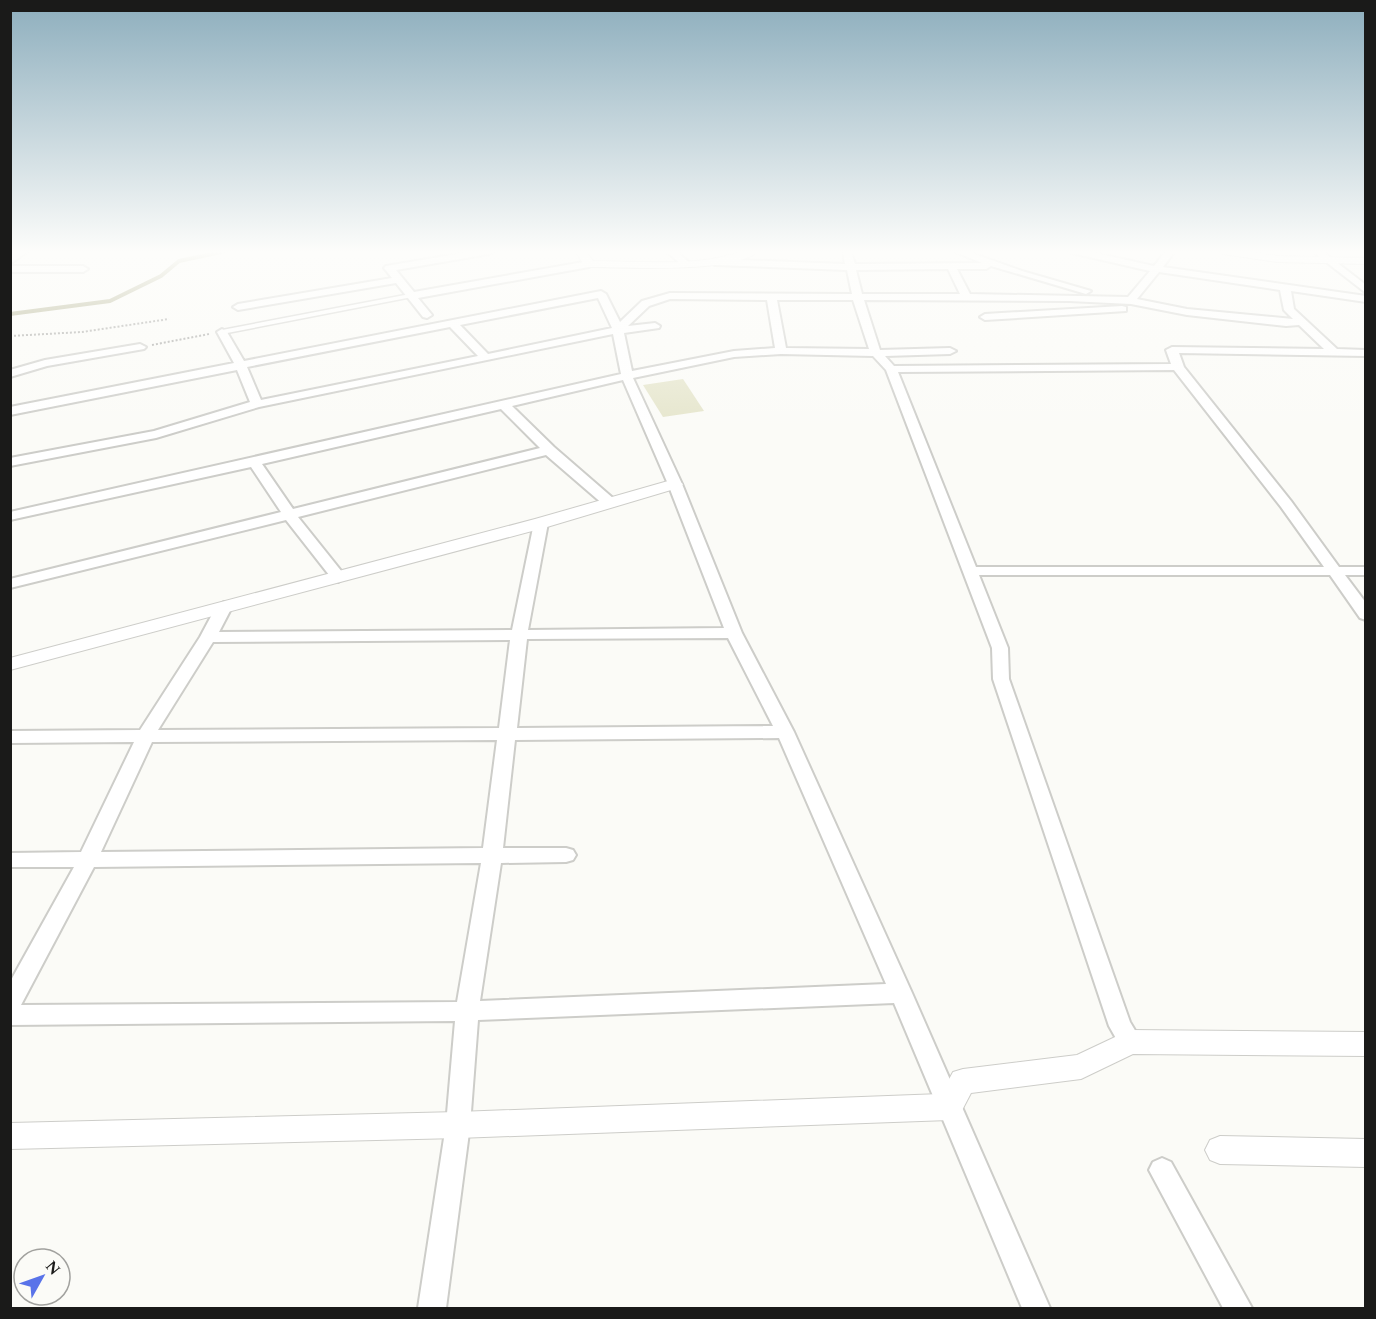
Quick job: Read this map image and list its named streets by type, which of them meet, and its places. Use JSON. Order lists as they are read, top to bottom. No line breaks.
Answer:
{"north":"top right"}
